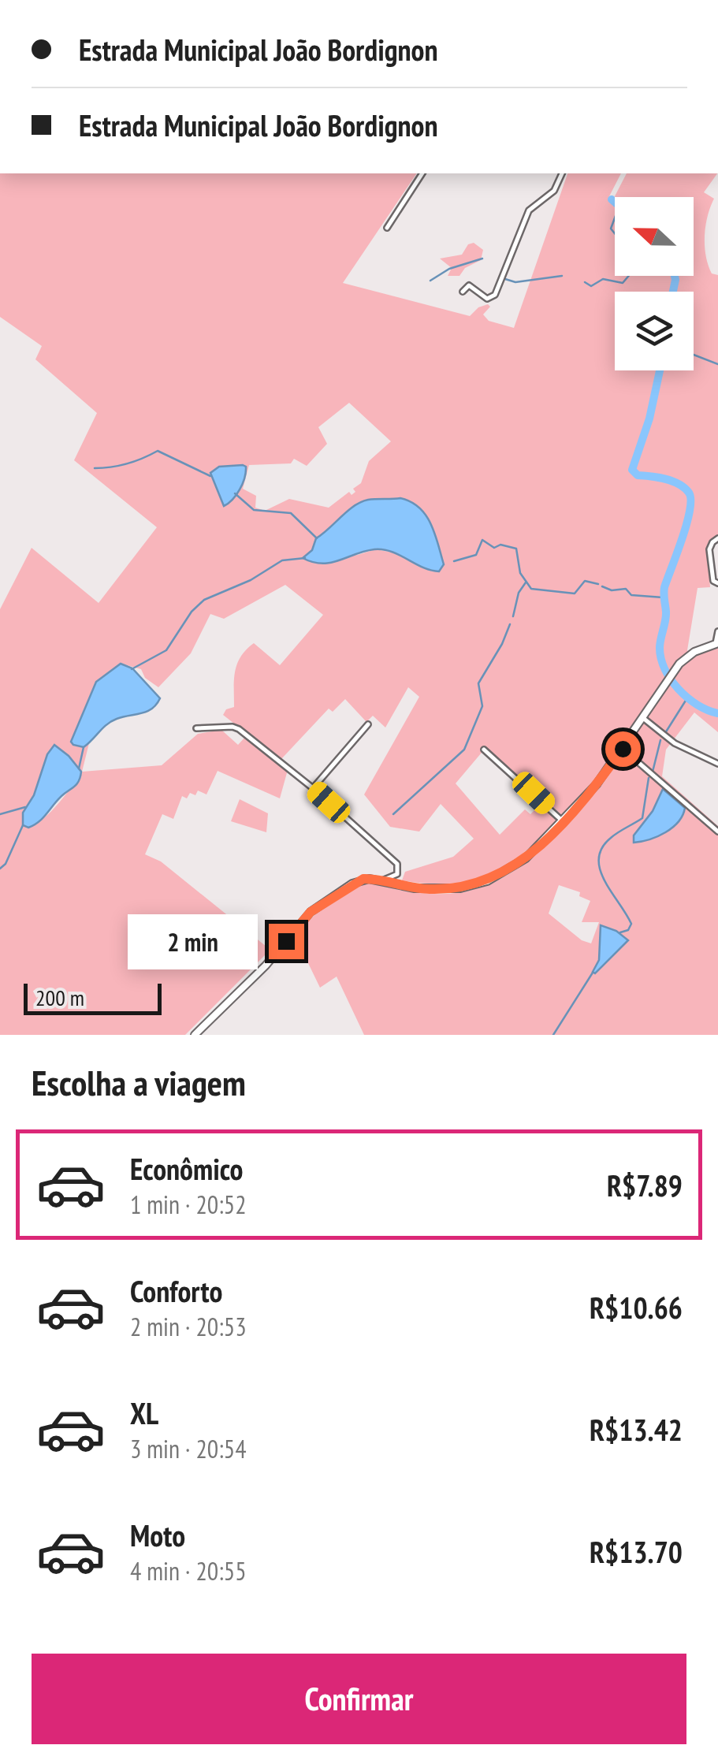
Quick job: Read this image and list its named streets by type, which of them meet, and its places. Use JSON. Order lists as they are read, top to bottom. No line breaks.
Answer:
{"scale_bar":"200 m","north":"left","page":{"banner":["Estrada Municipal João Bordignon","Estrada Municipal João Bordignon"],"bubble":"2 min","scale":"200 m","heading":"Escolha a viagem","list":[{"name":"Econômico","note":"1 min · 20:52","value":"R$7.89"},{"name":"Conforto","note":"2 min · 20:53","value":"R$10.66"},{"name":"XL","note":"3 min · 20:54","value":"R$13.42"},{"name":"Moto","note":"4 min · 20:55","value":"R$13.70"}],"buttons":"Confirmar"}}
